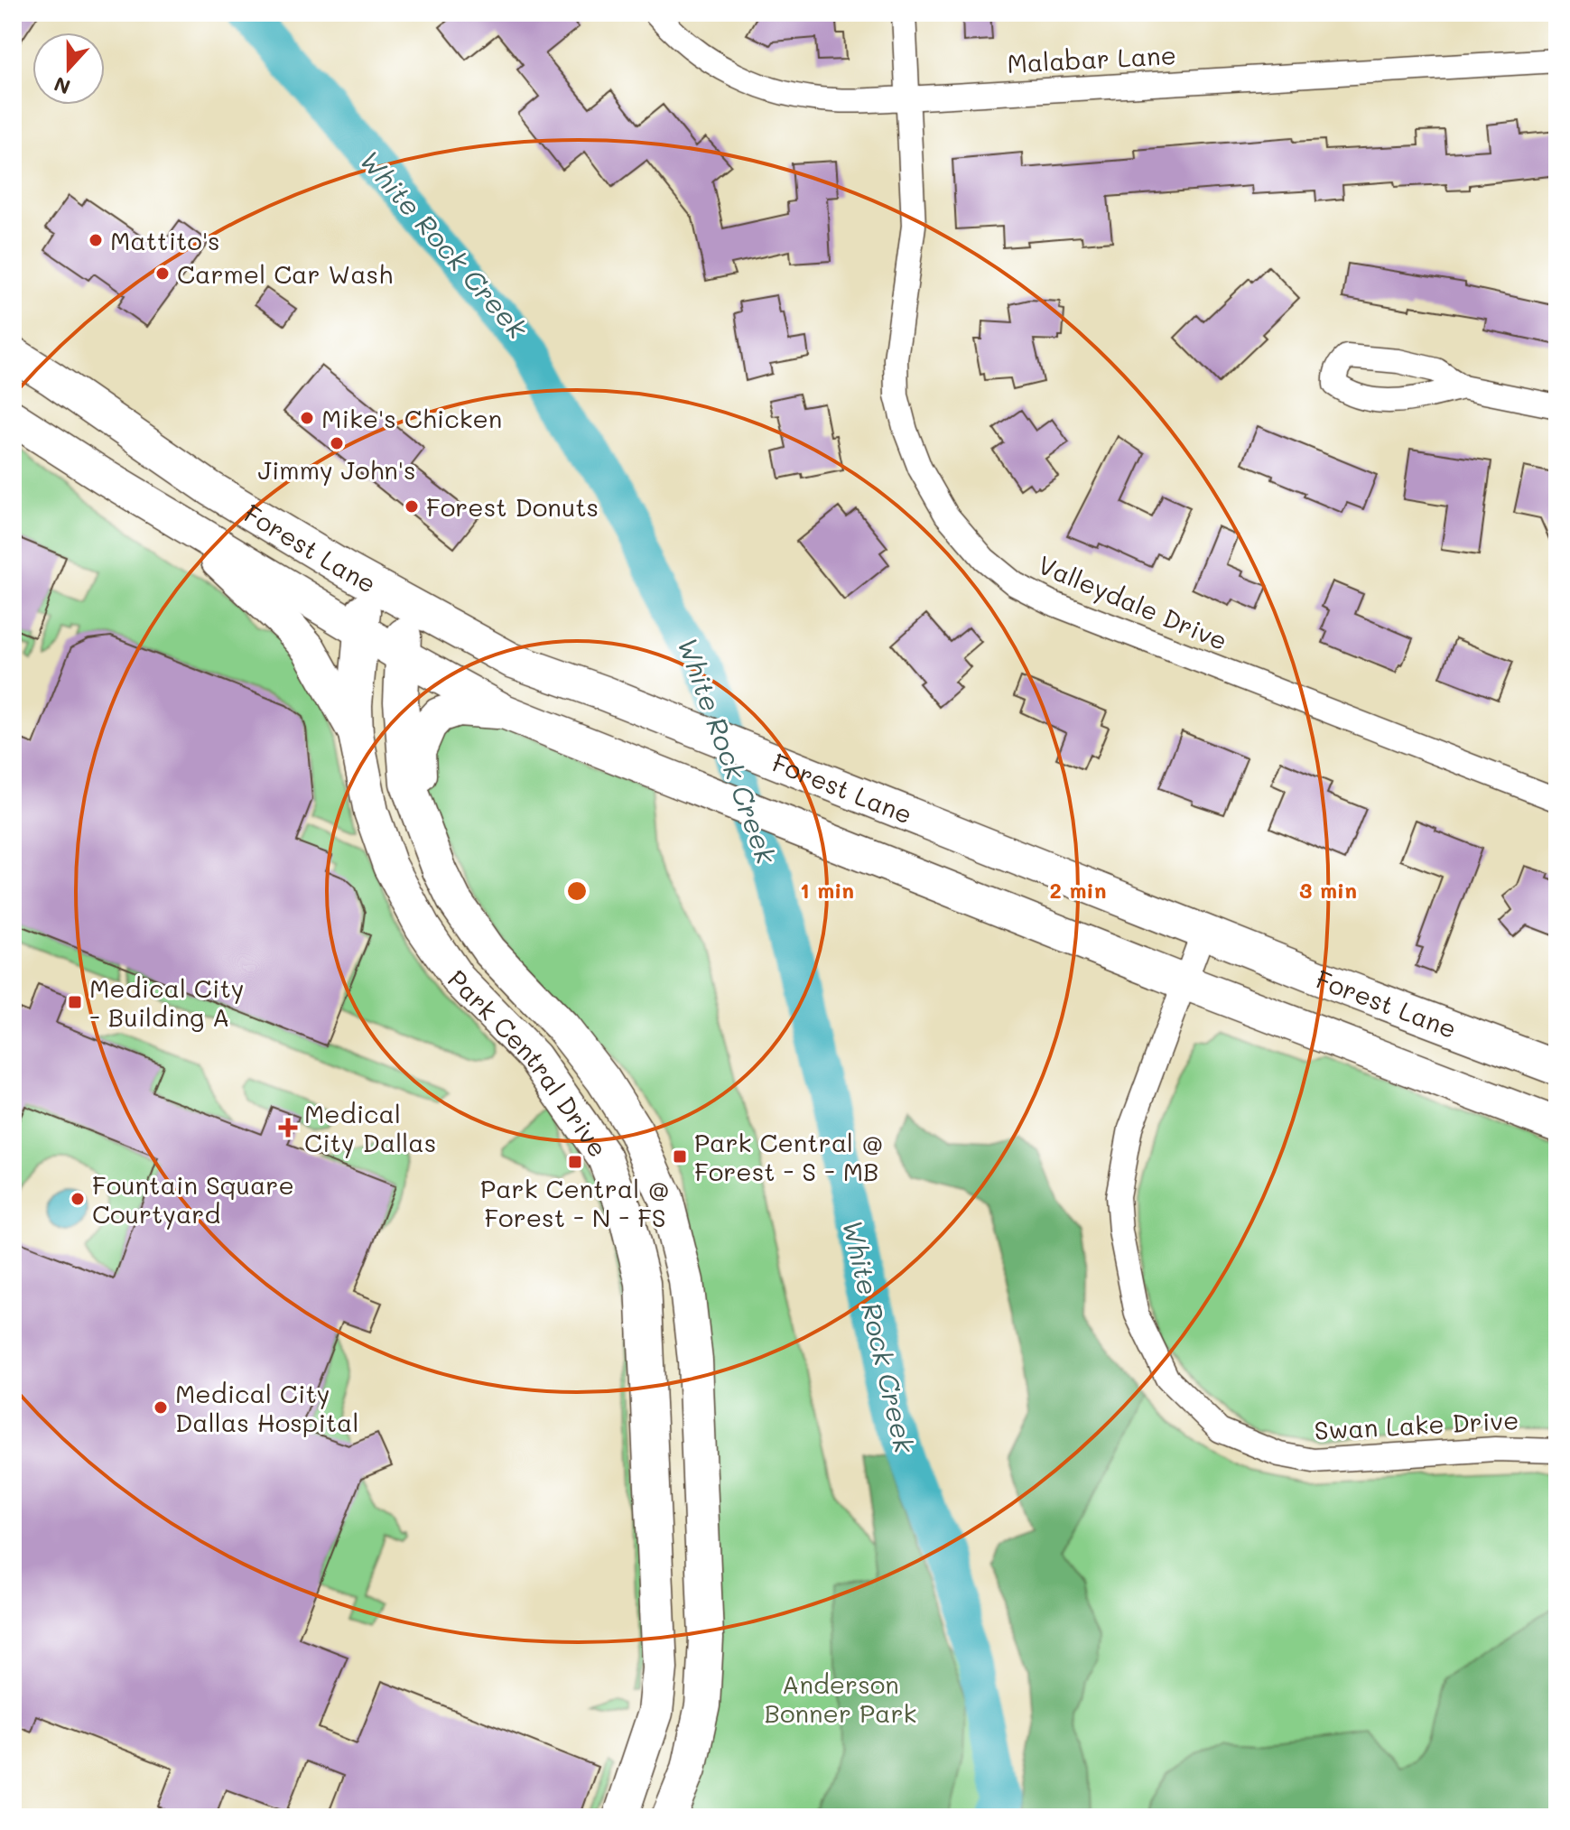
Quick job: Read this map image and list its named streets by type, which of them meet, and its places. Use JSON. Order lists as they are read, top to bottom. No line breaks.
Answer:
{"streets":{"main road":["Forest Lane","Park Central Drive"],"street":["Malabar Lane","Valleydale Drive","Swan Lake Drive"]},"crossings":[["Malabar Lane","Valleydale Drive"],["Forest Lane","Park Central Drive"],["Forest Lane","Swan Lake Drive"]],"water":["White Rock Creek"],"parks":["Anderson Bonner Park"],"places":{"other":["Mattito's","Carmel Car Wash","Mike's Chicken","Jimmy John's","Forest Donuts","Fountain Square Courtyard","Medical City Dallas Hospital"],"transit":["Medical City - Building A","Park Central @ Forest - S - MB","Park Central @ Forest - N - FS"],"health":["Medical City Dallas"]},"north":"bottom","rings":["1 min","2 min","3 min"]}
